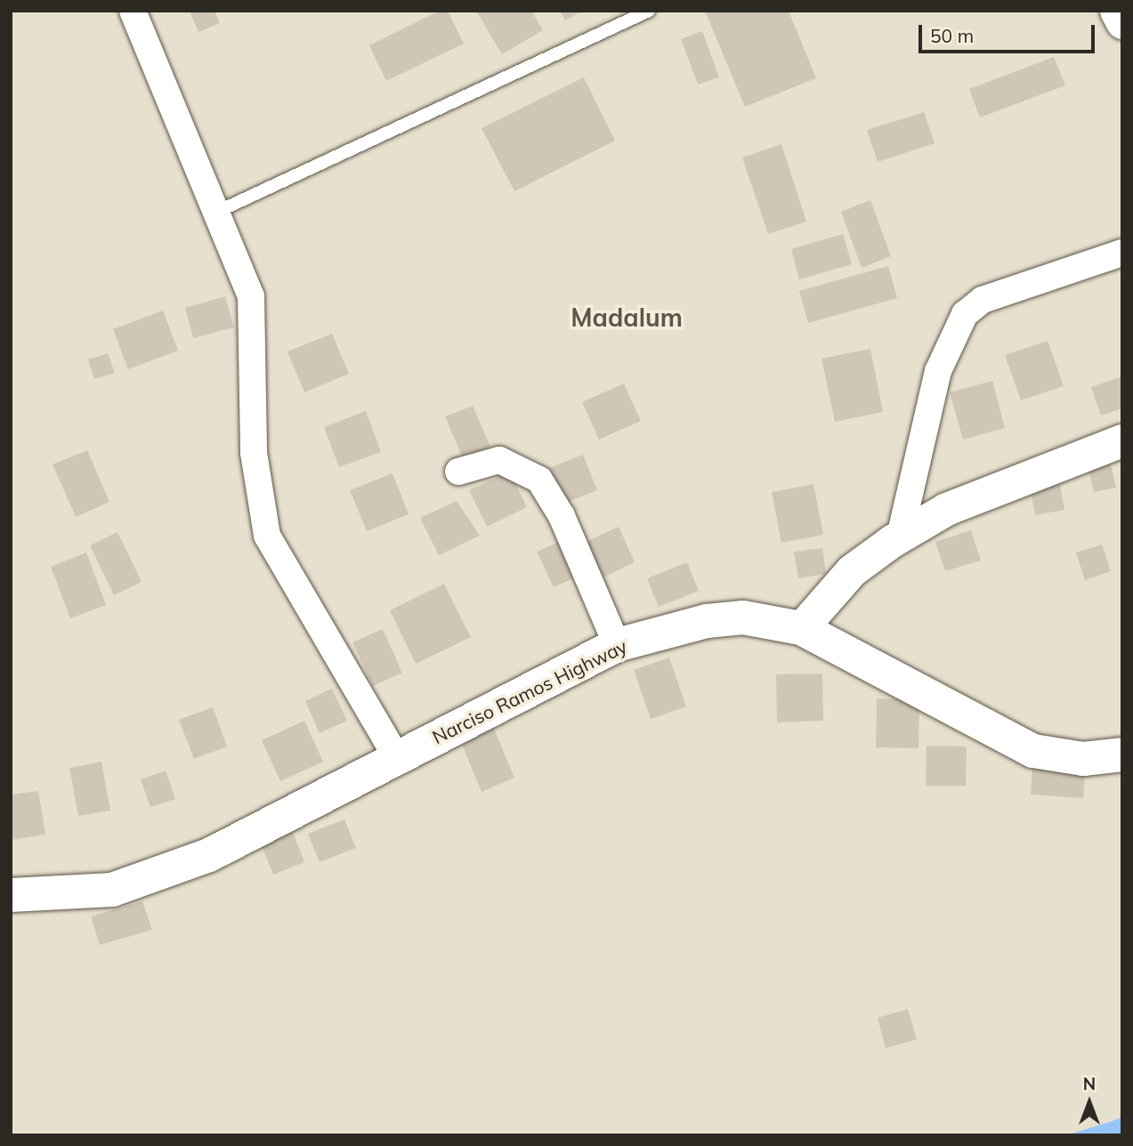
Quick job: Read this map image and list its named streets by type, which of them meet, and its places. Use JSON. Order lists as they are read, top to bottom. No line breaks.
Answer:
{"streets":{"highway":["Narciso Ramos Highway"]},"districts":["Madalum"],"scale_bar":"50 m","north":"top"}
